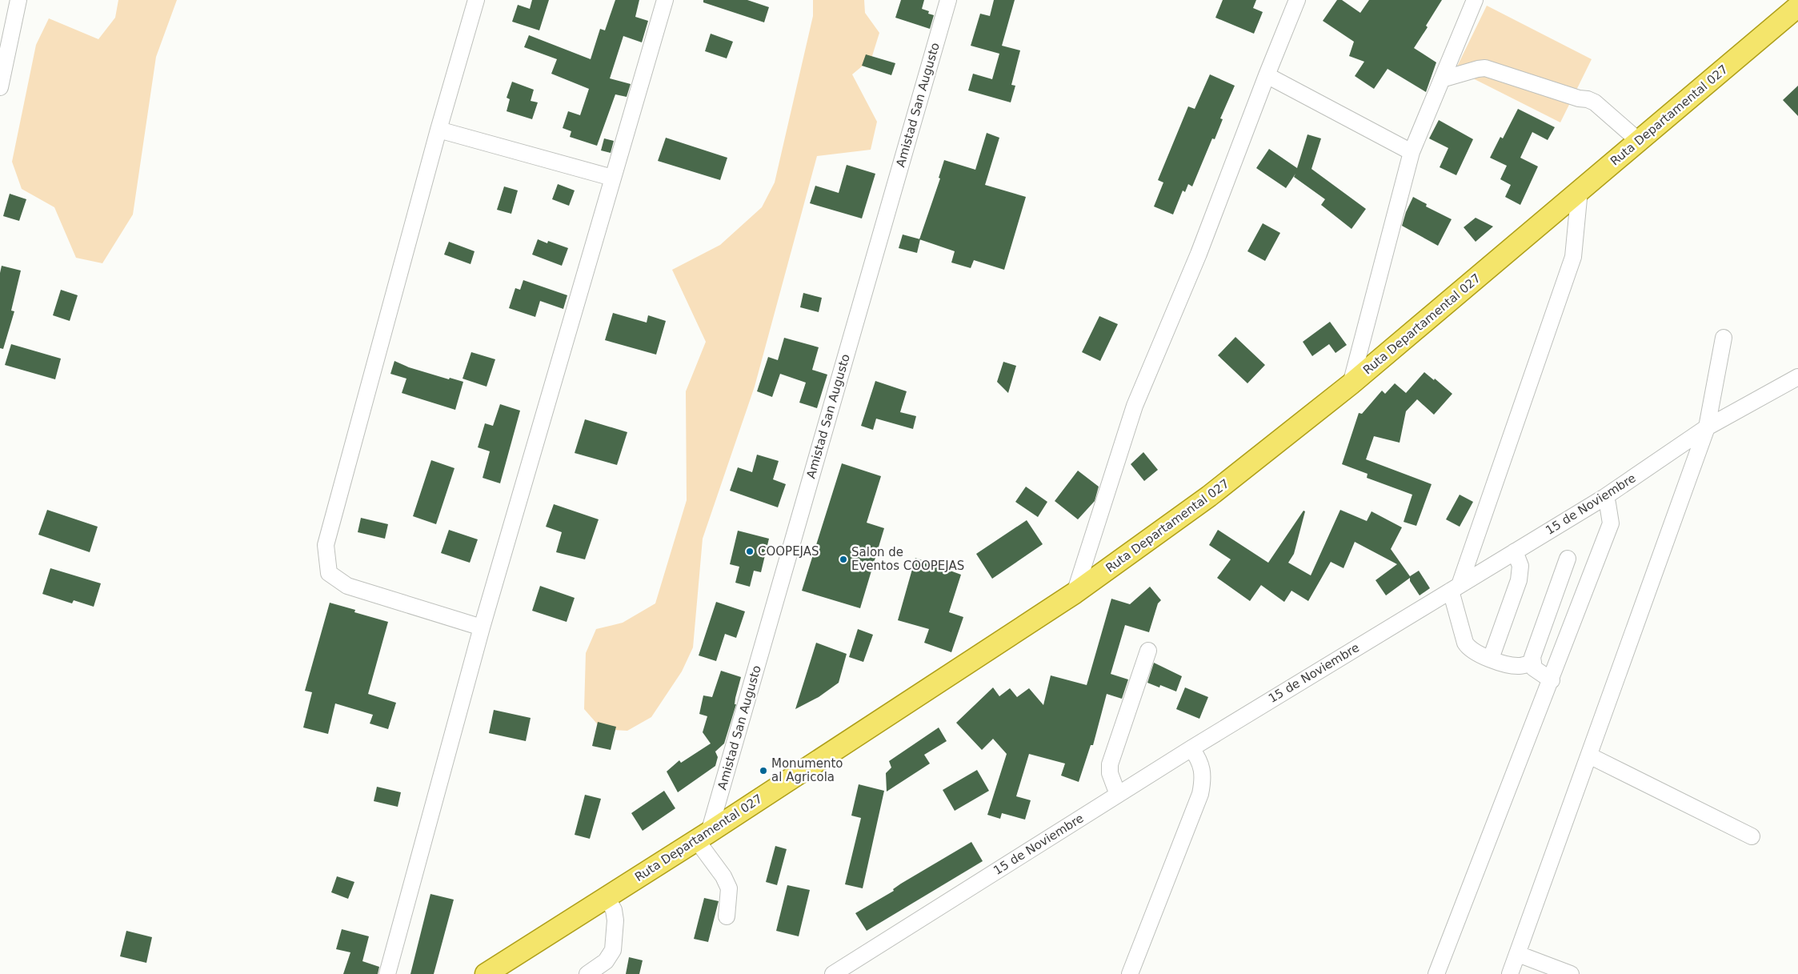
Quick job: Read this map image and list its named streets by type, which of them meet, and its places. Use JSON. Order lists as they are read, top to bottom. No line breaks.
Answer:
{"streets":{"main road":["Ruta Departamental 027"],"street":["Amistad San Augusto","15 de Noviembre"]},"crossings":[["Amistad San Augusto","Ruta Departamental 027"]],"places":["COOPEJAS","Salon de Eventos COOPEJAS","Monumento al Agricola"]}
